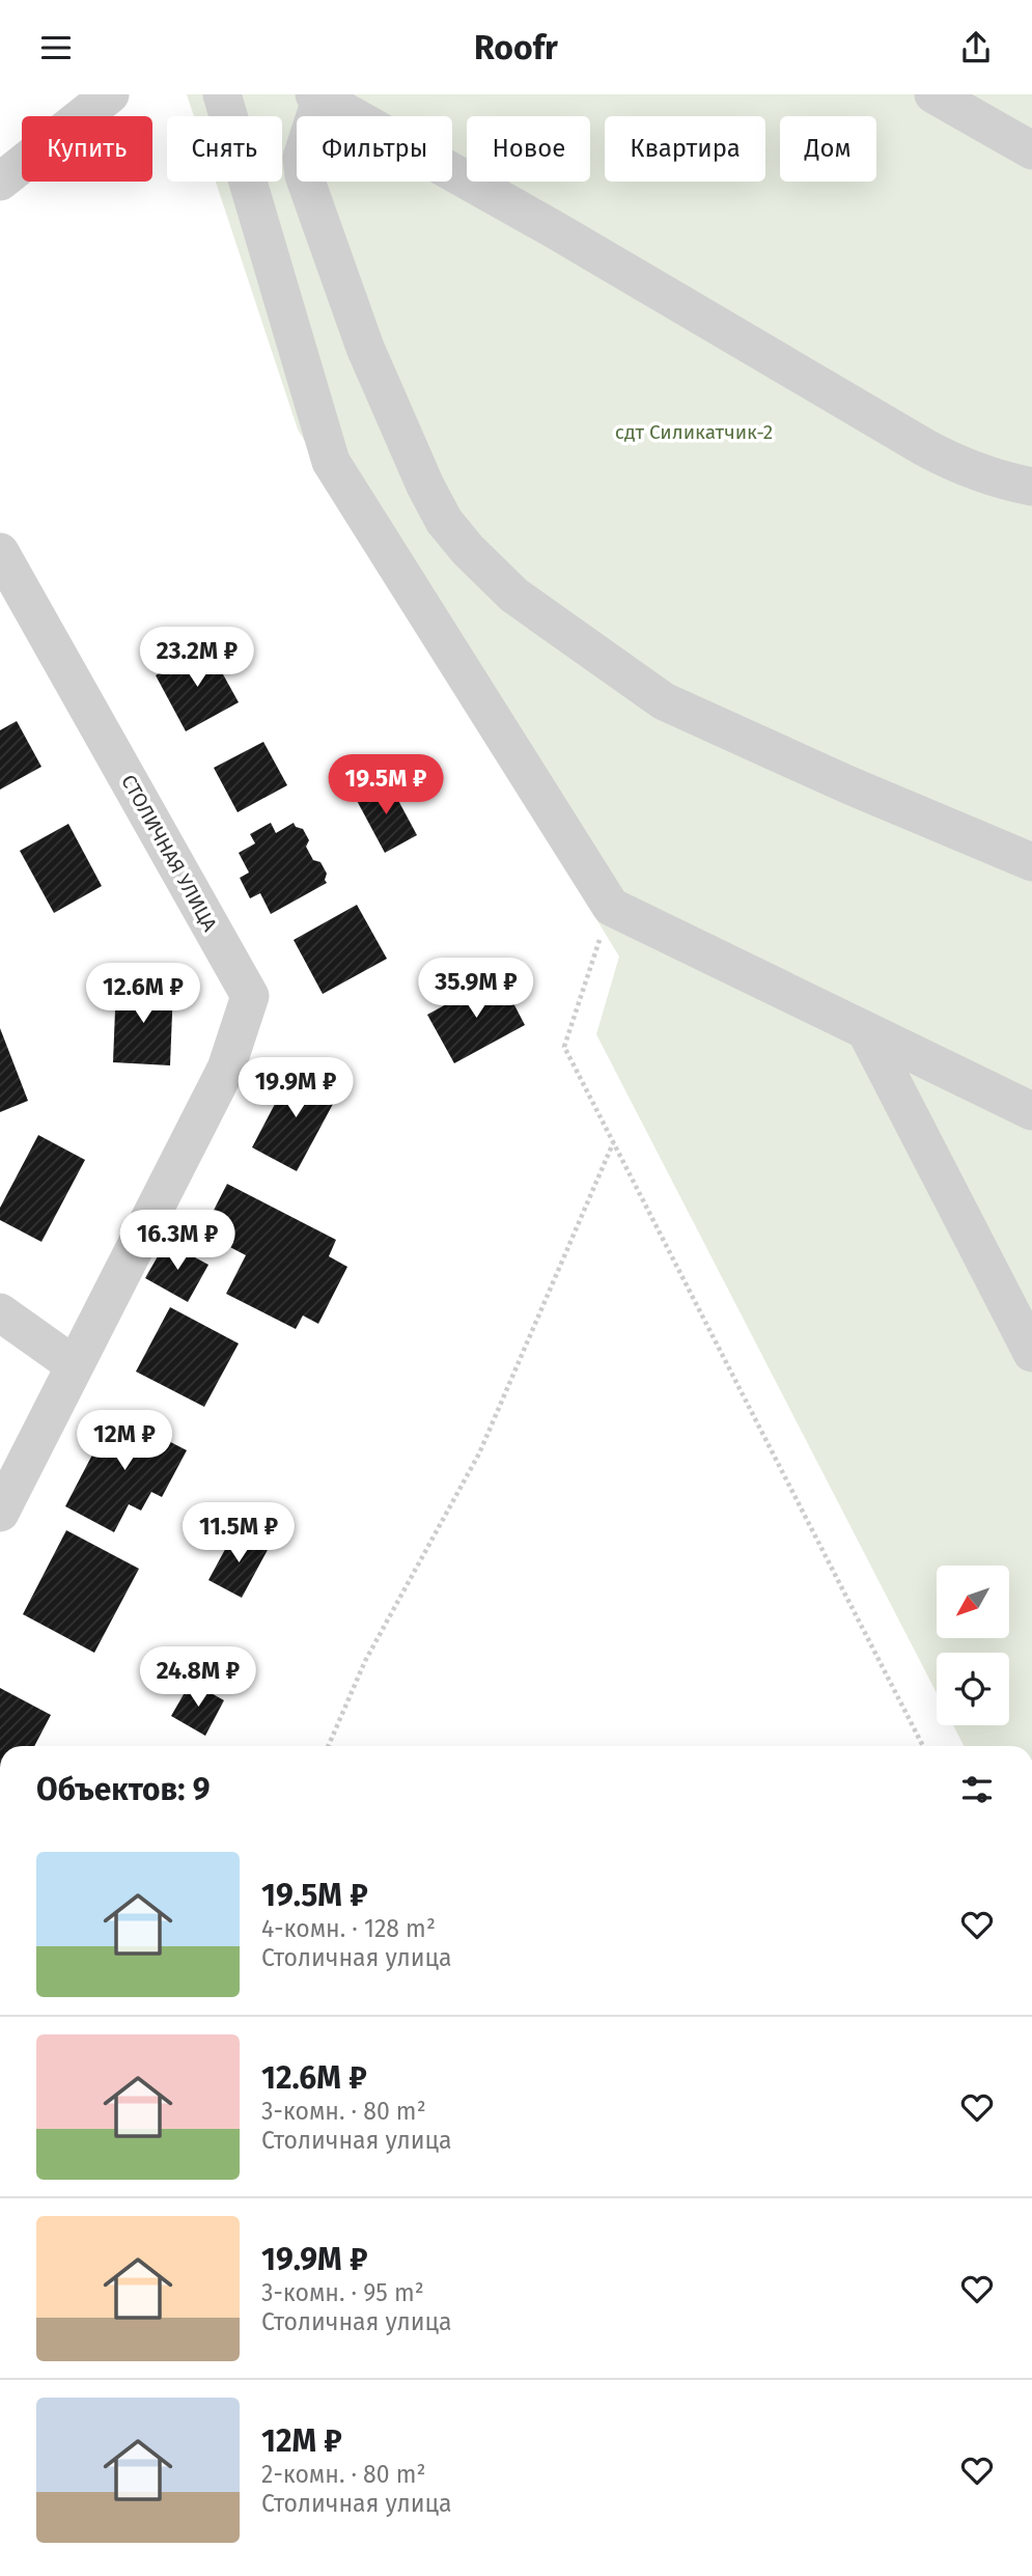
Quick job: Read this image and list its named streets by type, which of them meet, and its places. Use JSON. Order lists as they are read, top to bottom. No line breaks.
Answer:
{"streets":{"street":["СТОЛИЧНАЯ УЛИЦА"]},"parks":["сдт Силикатчик-2"],"north":"bottom left","page":{"header":"Roofr","chip":["Купить","Снять","Фильтры","Новое","Квартира","Дом"],"price":["23.2M ₽","19.5M ₽","35.9M ₽","12.6M ₽","19.9M ₽","16.3M ₽","12M ₽","11.5M ₽","24.8M ₽"],"heading":"Объектов: 9","list":[{"name":"19.5M ₽","note":"4-комн. · 128 m² · Столичная улица"},{"name":"12.6M ₽","note":"3-комн. · 80 m² · Столичная улица"},{"name":"19.9M ₽","note":"3-комн. · 95 m² · Столичная улица"},{"name":"12M ₽","note":"2-комн. · 80 m² · Столичная улица"}]}}
